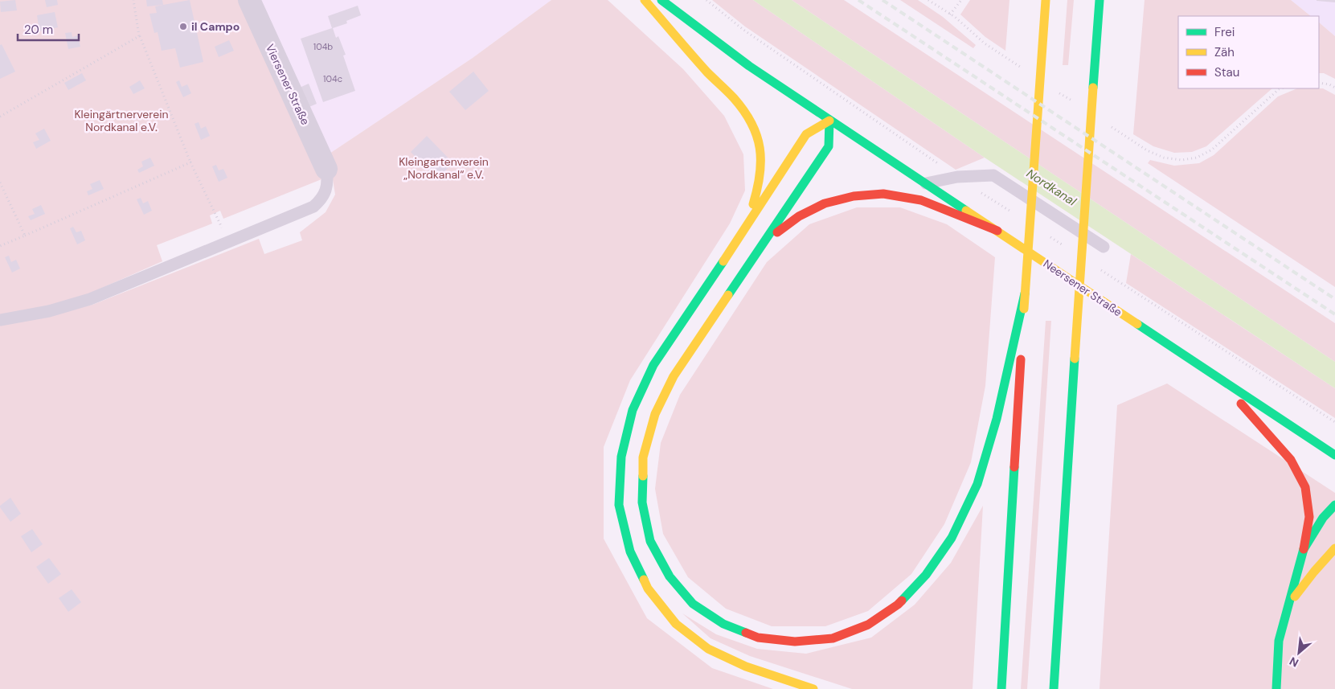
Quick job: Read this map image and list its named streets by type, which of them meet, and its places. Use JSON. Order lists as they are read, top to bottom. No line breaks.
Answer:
{"streets":{"main road":["Neersener Straße"],"street":["Viersener Straße"]},"water":["Nordkanal"],"parks":["Kleingärtnerverein Nordkanal e.V.","Kleingartenverein „Nordkanal“ e.V."],"places":["il Campo"],"house_numbers":["104b","104c"],"legend":["Frei","Zäh","Stau"],"scale_bar":"20 m","north":"bottom left"}
